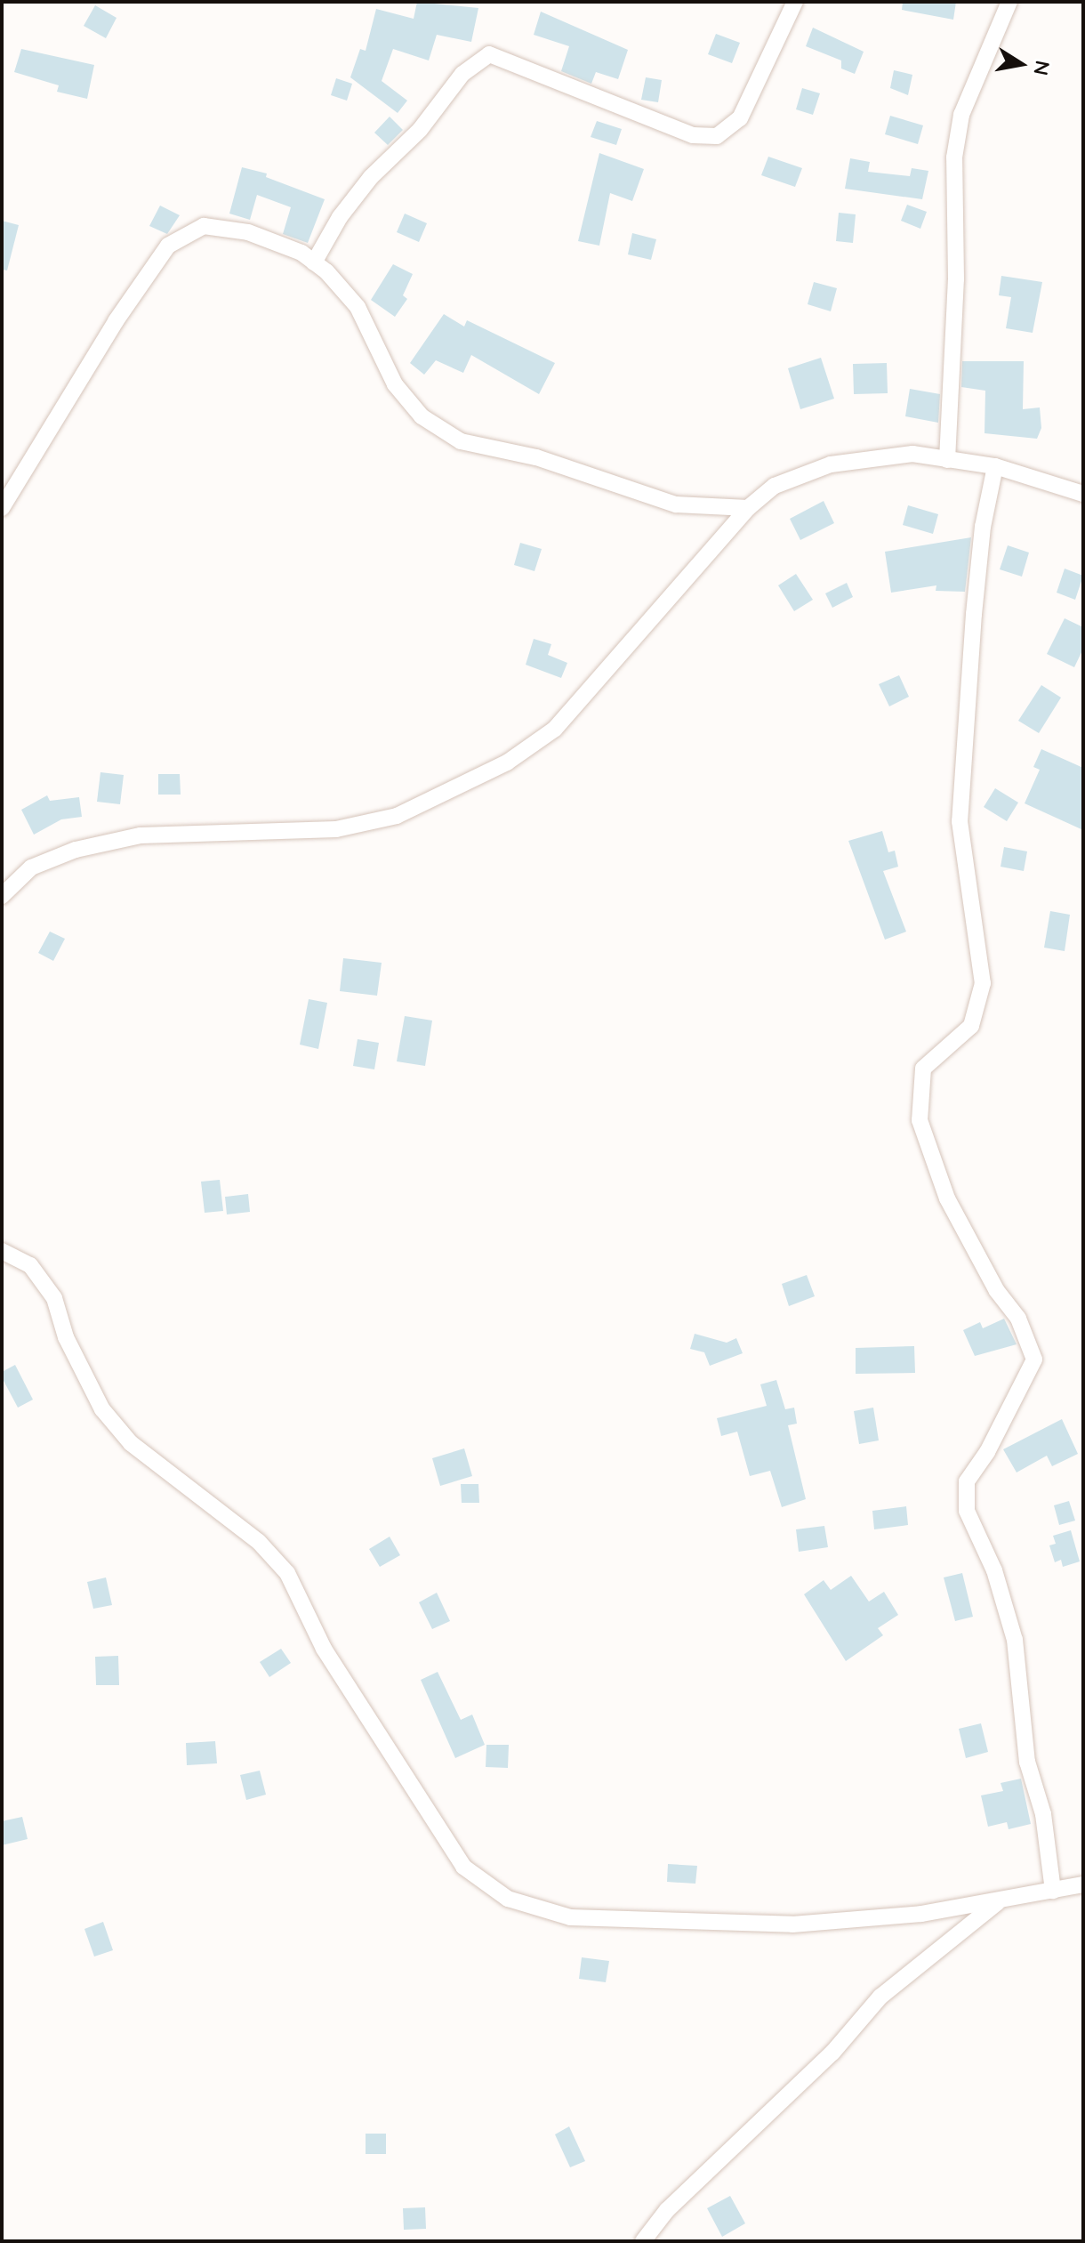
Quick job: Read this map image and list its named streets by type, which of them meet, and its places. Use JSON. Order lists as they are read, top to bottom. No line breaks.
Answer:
{"north":"right"}
